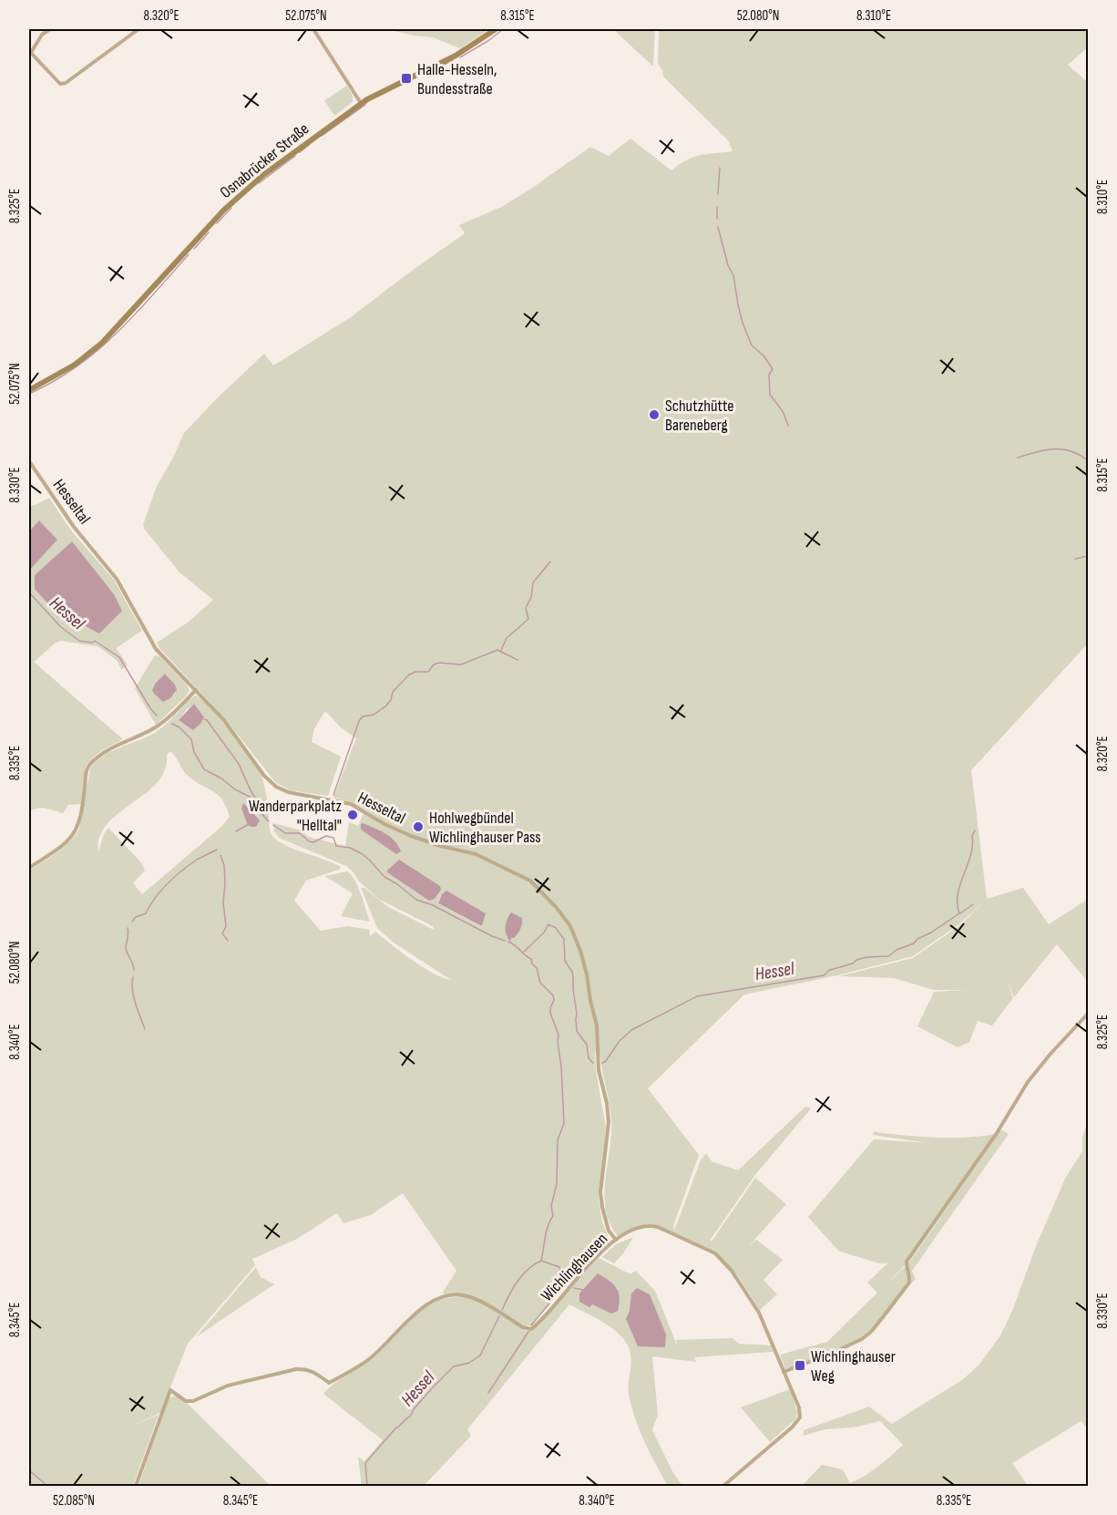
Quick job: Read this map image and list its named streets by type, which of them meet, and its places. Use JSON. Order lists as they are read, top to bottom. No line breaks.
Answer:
{"streets":{"main road":["Osnabrücker Straße"],"street":["Hesseltal","Wichlinghausen"]},"crossings":[["Hesseltal","Wichlinghausen"]],"water":["Hessel"],"places":{"transit":["Halle-Hesseln, Bundesstraße","Wichlinghauser Weg"],"other":["Schutzhütte Bareneberg","Wanderparkplatz \"Helltal\"","Hohlwegbündel Wichlinghauser Pass"]},"coordinates":["8.320°E","52.075°N","8.315°E","52.080°N","8.310°E","8.325°E","8.330°E","8.335°E","8.340°E","8.345°E","52.085°N"]}
